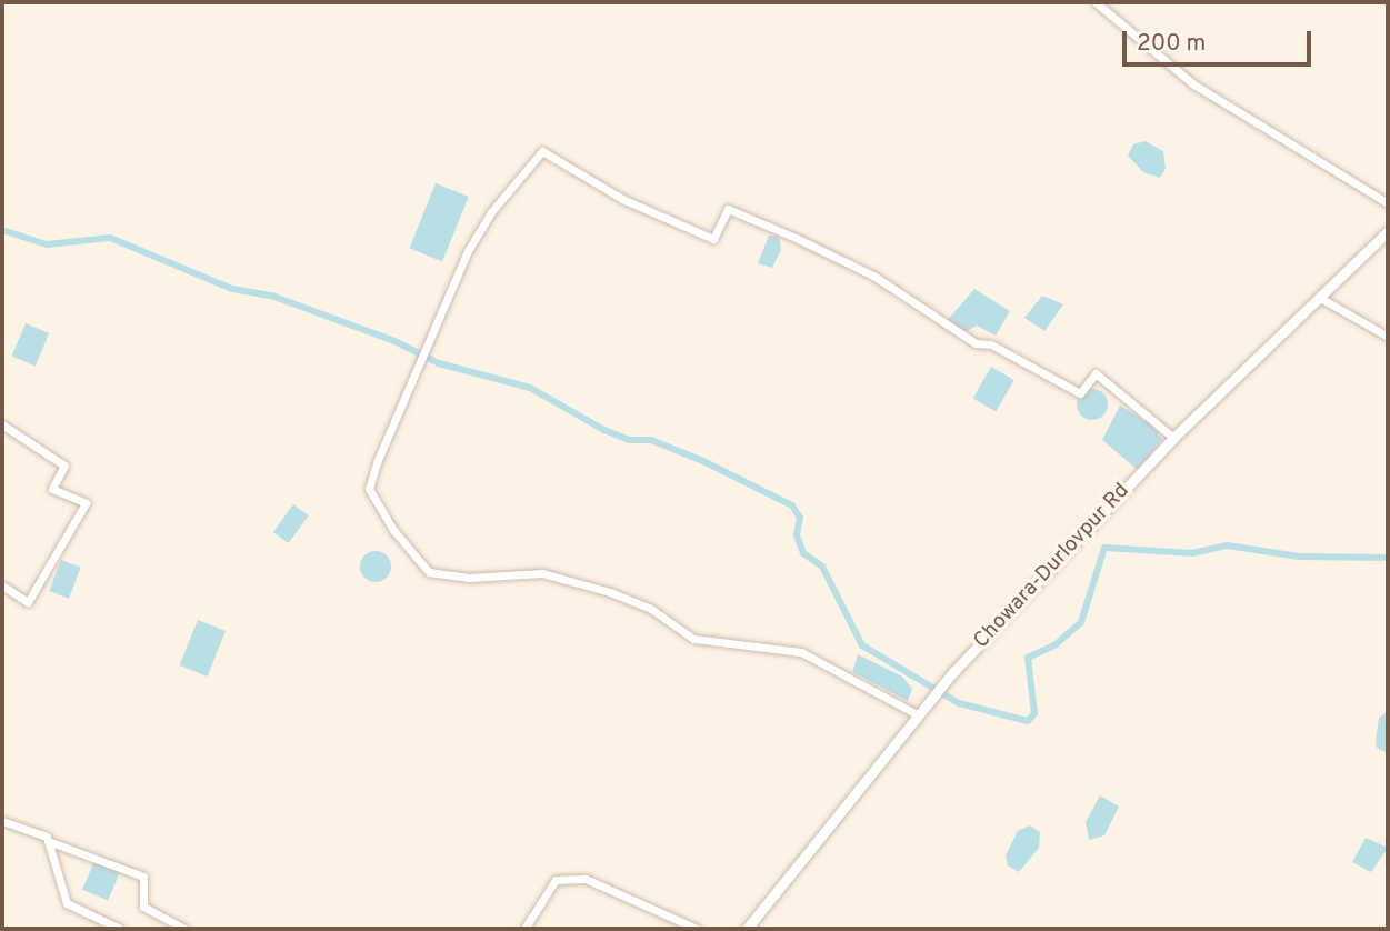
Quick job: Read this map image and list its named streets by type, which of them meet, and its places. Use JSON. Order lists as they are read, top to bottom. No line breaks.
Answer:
{"streets":{"street":["Chowara-Durlovpur Rd"]},"scale_bar":"200 m"}
